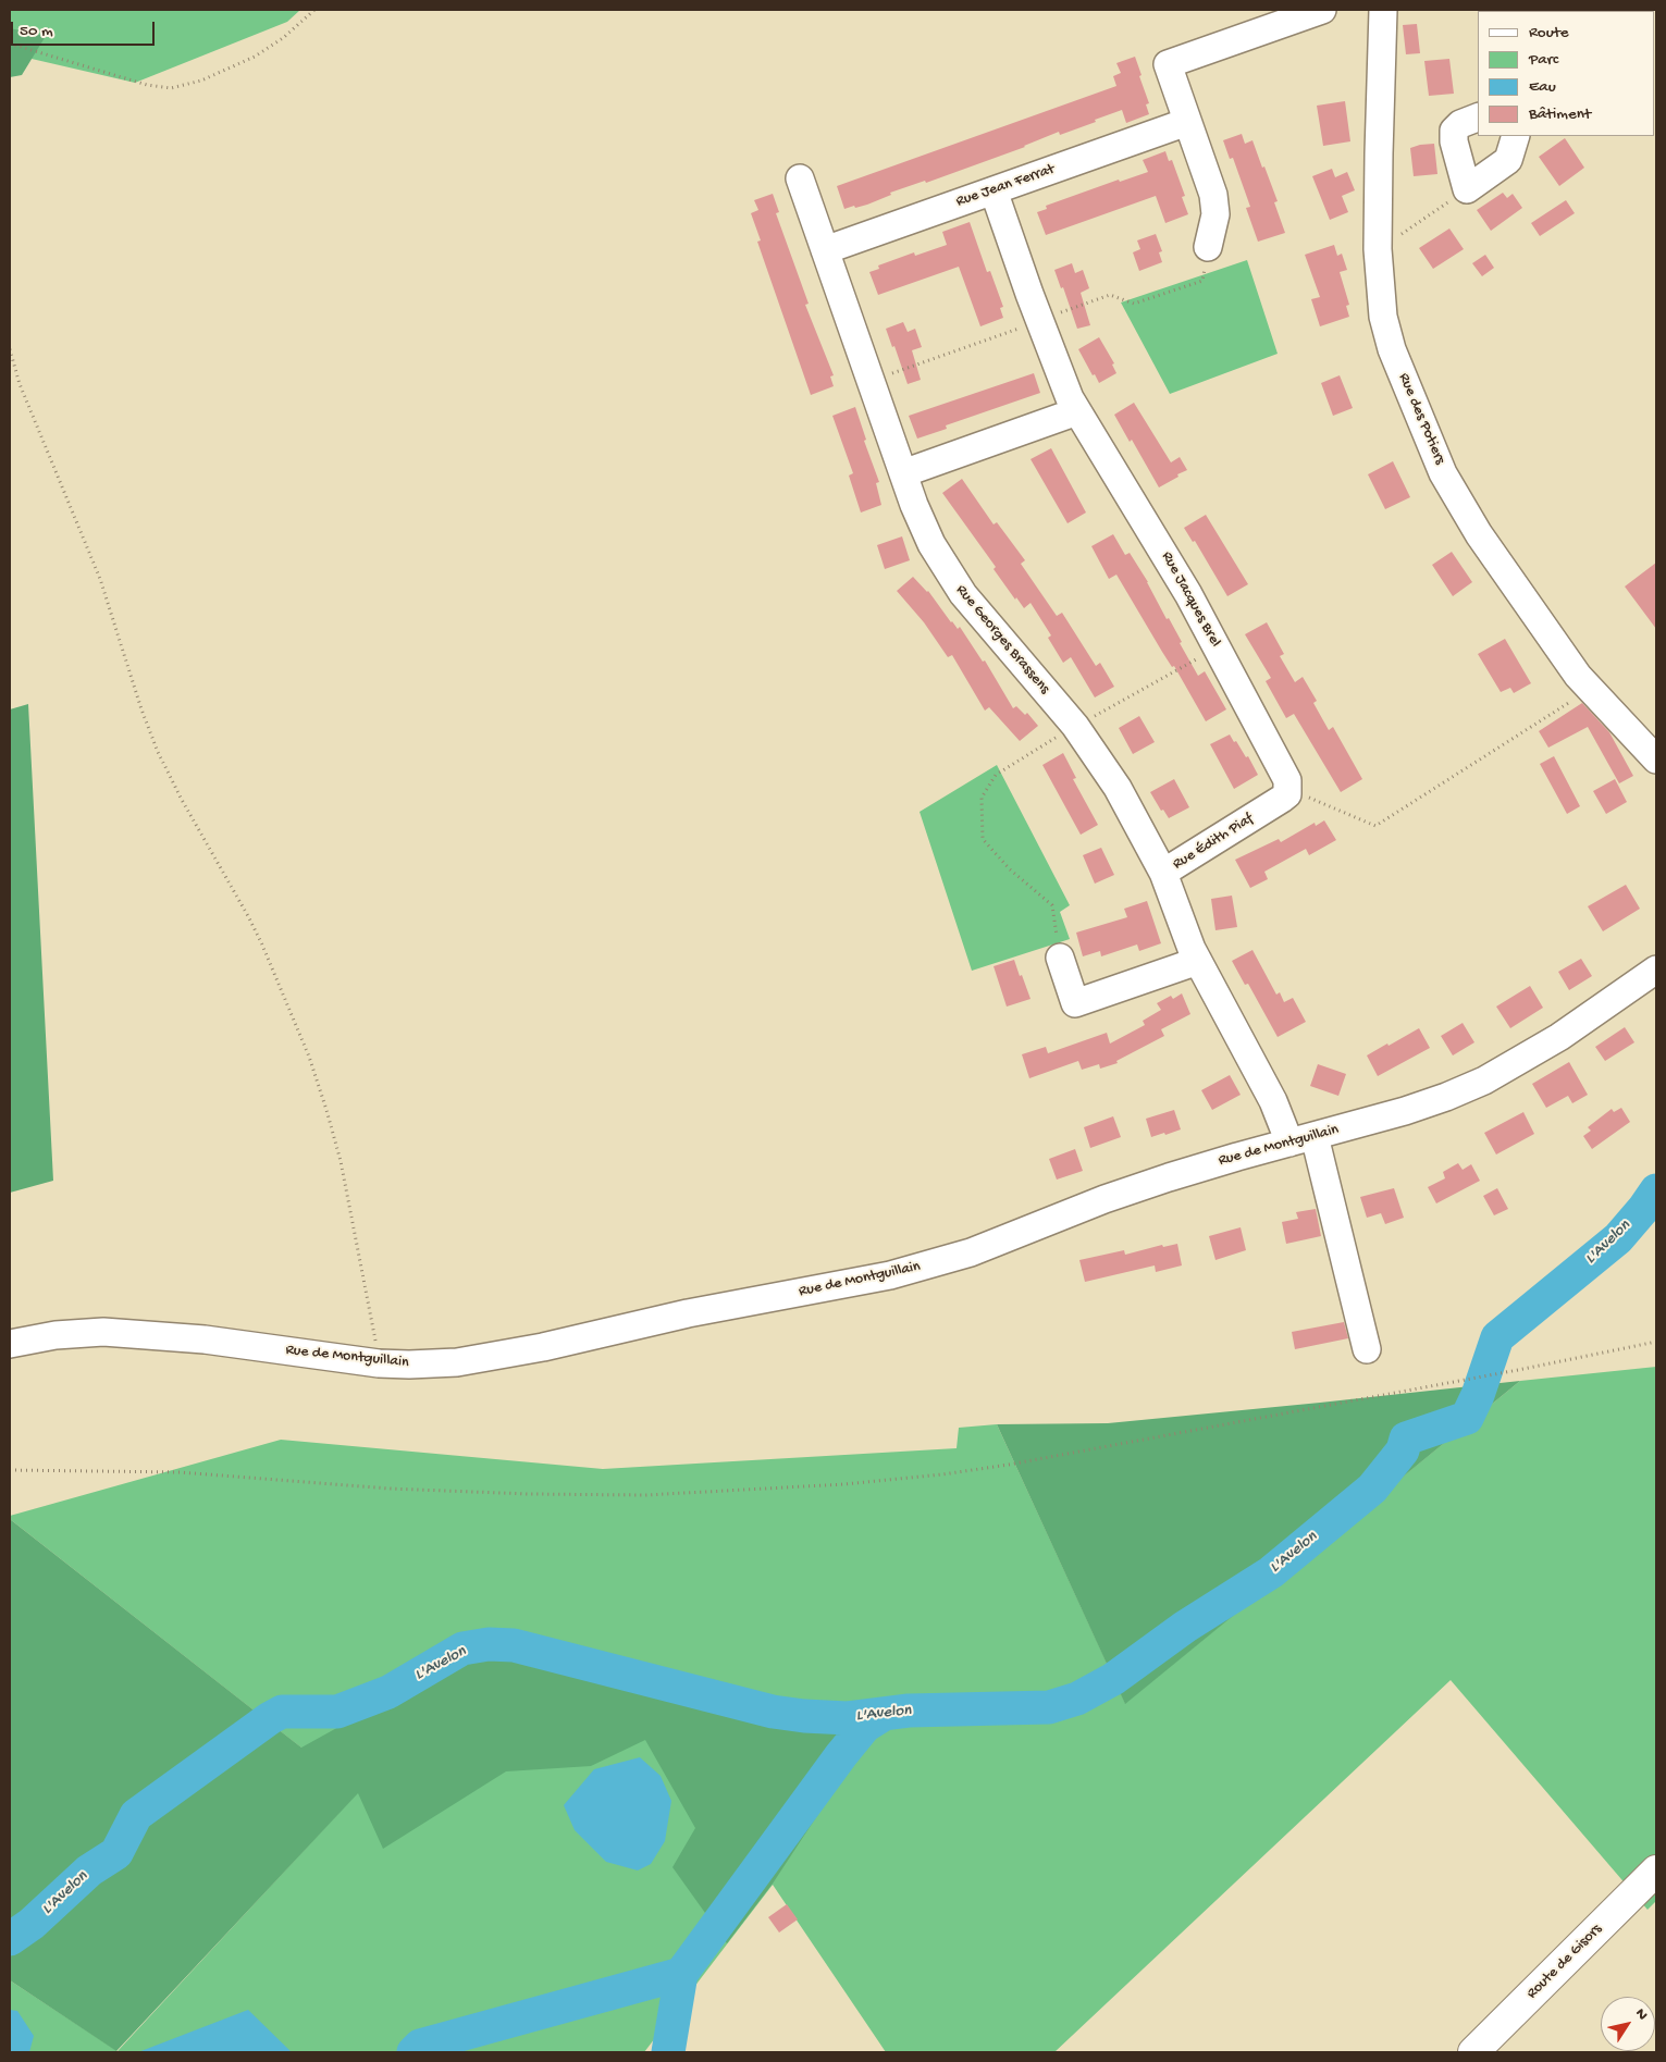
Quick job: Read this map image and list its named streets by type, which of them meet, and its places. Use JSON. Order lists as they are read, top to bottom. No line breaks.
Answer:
{"streets":{"main road":["Route de Gisors"],"street":["Rue Jean Ferrat","Rue des Potiers","Rue Jacques Brel","Rue Georges Brassens","Rue Édith Piaf","Rue de Montguillain"]},"crossings":[["Rue Jean Ferrat","Rue Jacques Brel"],["Rue Jean Ferrat","Rue Georges Brassens"],["Rue Jacques Brel","Rue Édith Piaf"],["Rue Georges Brassens","Rue Édith Piaf"],["Rue Édith Piaf","Rue de Montguillain"]],"water":["L'Avelon"],"legend":["Route","Parc","Eau","Bâtiment"],"scale_bar":"50 m","north":"top right"}
